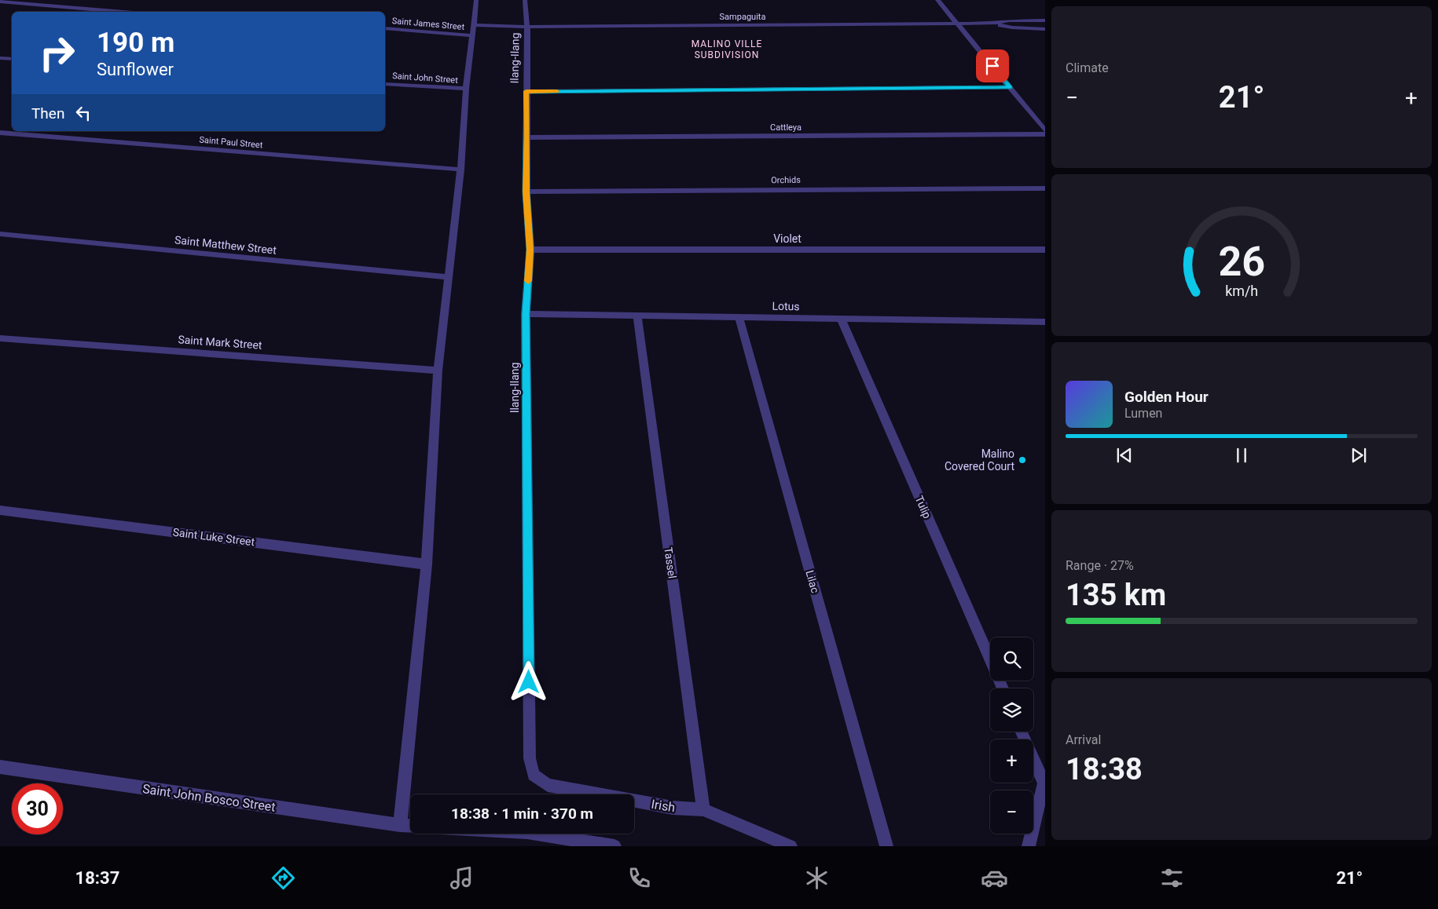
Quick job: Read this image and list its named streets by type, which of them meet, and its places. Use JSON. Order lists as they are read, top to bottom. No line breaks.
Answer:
{"streets":{"street":["Sampaguita","Saint James Street","Ilang-Ilang","Saint John Street","Cattleya","Saint Paul Street","Orchids","Violet","Saint Matthew Street","Lotus","Saint Mark Street","Tulip","Saint Luke Street","Tassel","Lilac","Saint John Bosco Street","Irish"]},"crossings":[["Sampaguita","Ilang-Ilang"],["Ilang-Ilang","Cattleya"],["Ilang-Ilang","Orchids"],["Ilang-Ilang","Violet"],["Ilang-Ilang","Lotus"],["Ilang-Ilang","Irish"],["Lotus","Tulip"],["Lotus","Tassel"],["Lotus","Lilac"],["Tassel","Irish"]],"districts":["MALINO VILLE SUBDIVISION"],"places":["Malino Covered Court"],"page":{"tile":["Climate",["Range · 27%","135 km"],["Arrival","18:38"]],"turn":["190 m","Sunflower"],"heat":["−","21°","+"],"then":"Then","song":["Golden Hour","Lumen"],"map_buttons":["+","−"],"limit":"30","trip":"18:38 · 1 min · 370 m","tabs":["18:37","21°"],"gauge":["26","km/h"]}}
